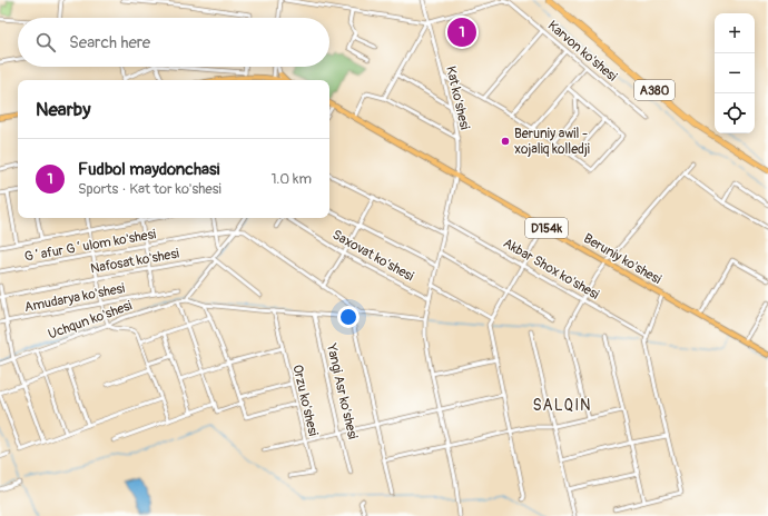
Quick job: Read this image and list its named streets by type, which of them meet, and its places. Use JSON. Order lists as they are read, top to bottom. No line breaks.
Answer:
{"streets":{"highway":["A380"],"main road":["D154k","Beruniy ko'shesi"],"street":["Karvon ko'shesi","Kat ko'shesi","Gʻafur Gʻulom ko'shesi","Saxovat ko'shesi","Nafosat ko'shesi","Akbar Shox ko'shesi","Amudarya ko'shesi","Uchqun ko'shesi","Yangi Asr ko'shesi","Orzu ko'shesi"]},"crossings":[["Kat ko'shesi","Saxovat ko'shesi"],["Kat ko'shesi","Beruniy ko'shesi"],["Kat ko'shesi","Akbar Shox ko'shesi"]],"districts":["SALQIN"],"places":["Beruniy awil - xojaliq kolledji"],"page":{"map_buttons":["+","−"],"pins":"1","search":"Search here","heading":"Nearby","list":[{"mark":"1","name":"Fudbol maydonchasi","note":"Sports · Kat tor ko'shesi","value":"1.0 km"}]}}
